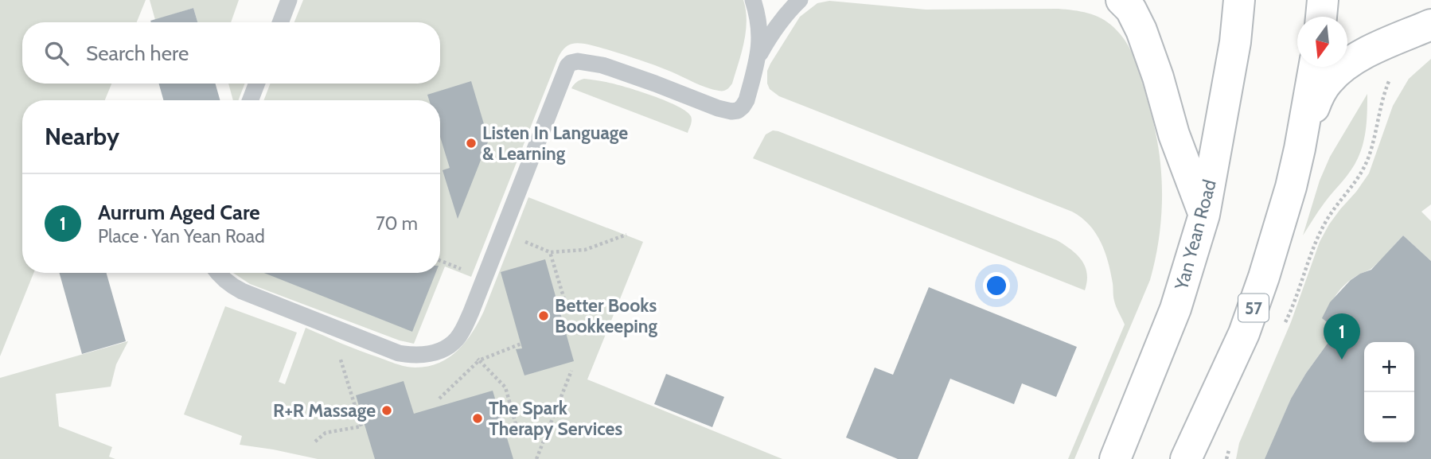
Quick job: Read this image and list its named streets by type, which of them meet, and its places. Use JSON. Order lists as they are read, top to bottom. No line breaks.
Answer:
{"streets":{"main road":["Yan Yean Road","57"]},"places":["Listen In Language & Learning","Better Books Bookkeeping","R+R Massage","The Spark Therapy Services"],"north":"bottom","page":{"search":"Search here","heading":"Nearby","list":[{"mark":"1","name":"Aurrum Aged Care","note":"Place · Yan Yean Road","value":"70 m"}],"pins":"1","map_buttons":["+","−"]}}
